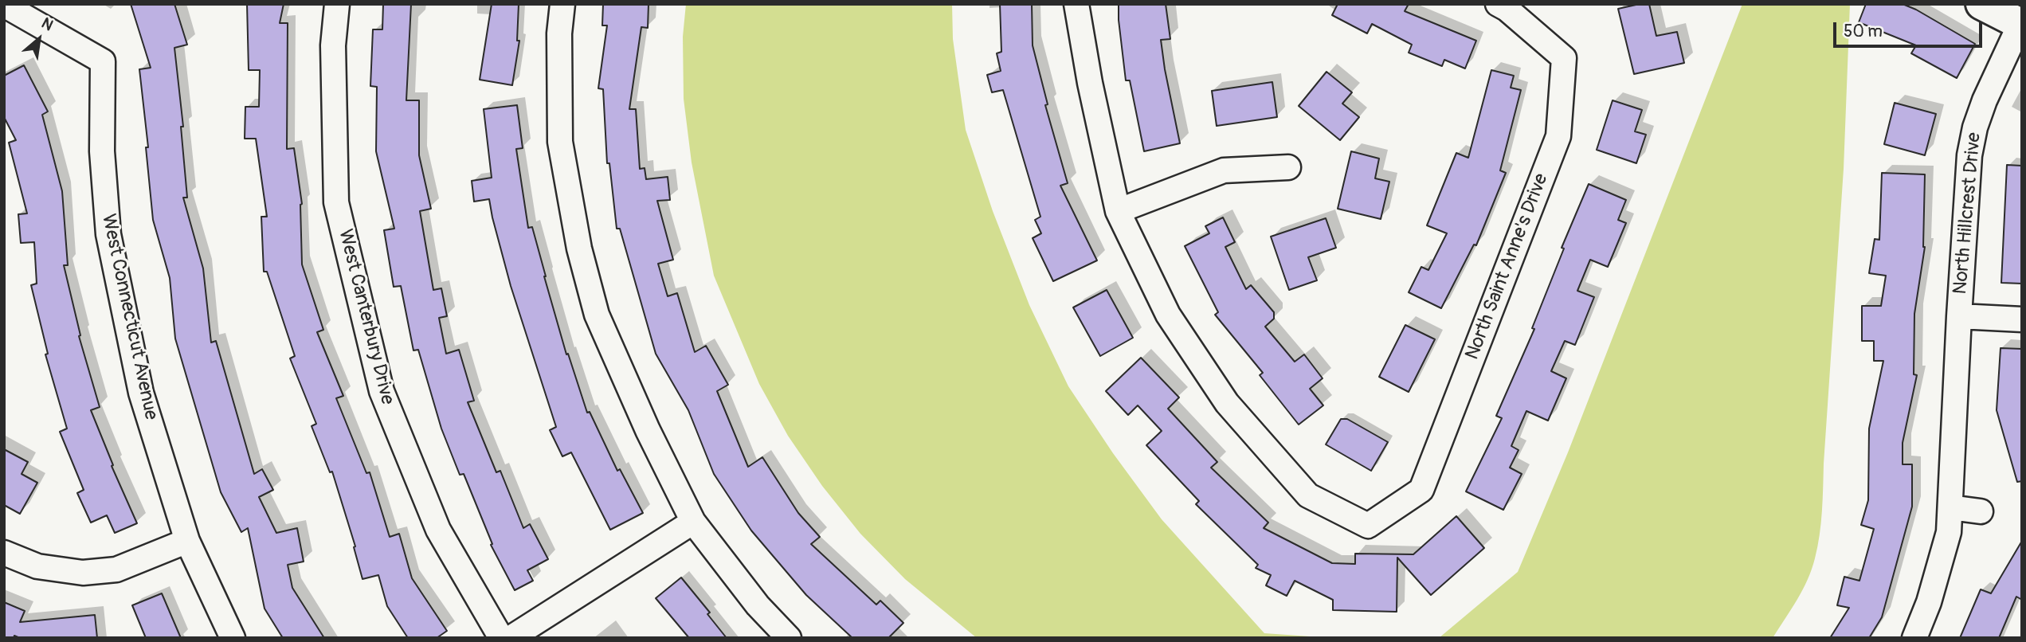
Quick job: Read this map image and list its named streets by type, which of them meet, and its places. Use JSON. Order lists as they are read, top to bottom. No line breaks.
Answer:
{"streets":{"street":["North Hillcrest Drive","North Saint Anne's Drive","West Connecticut Avenue","West Canterbury Drive"]},"scale_bar":"50 m","north":"top right"}
